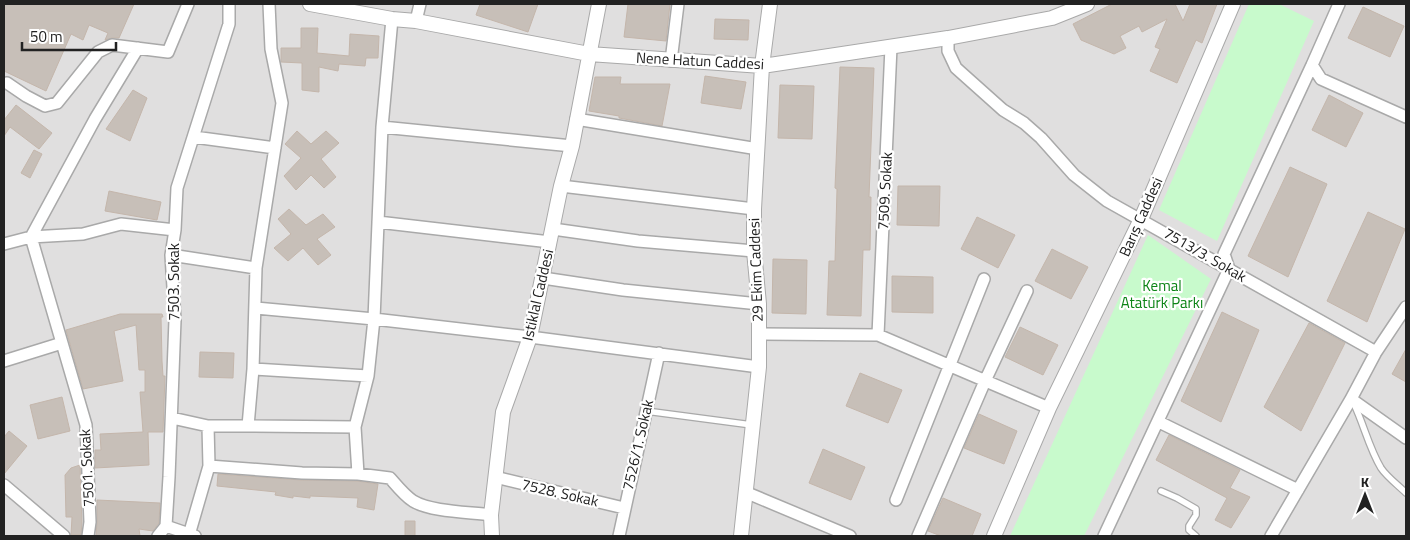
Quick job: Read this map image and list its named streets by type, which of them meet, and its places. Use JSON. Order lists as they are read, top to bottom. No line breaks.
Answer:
{"streets":{"street":["Nene Hatun Caddesi","7509. Sokak","Barış Caddesi","7513/3. Sokak","29 Ekim Caddesi","7503. Sokak","Istiklal Caddesi","7526/1. Sokak","7501. Sokak","7528. Sokak"]},"crossings":[["Nene Hatun Caddesi","7509. Sokak"],["Nene Hatun Caddesi","7513/3. Sokak"],["Nene Hatun Caddesi","29 Ekim Caddesi"],["Nene Hatun Caddesi","Istiklal Caddesi"],["Barış Caddesi","7513/3. Sokak"],["Istiklal Caddesi","7528. Sokak"],["7526/1. Sokak","7528. Sokak"]],"parks":["Kemal Atatürk Parkı"],"scale_bar":"50 m","north":"top"}
